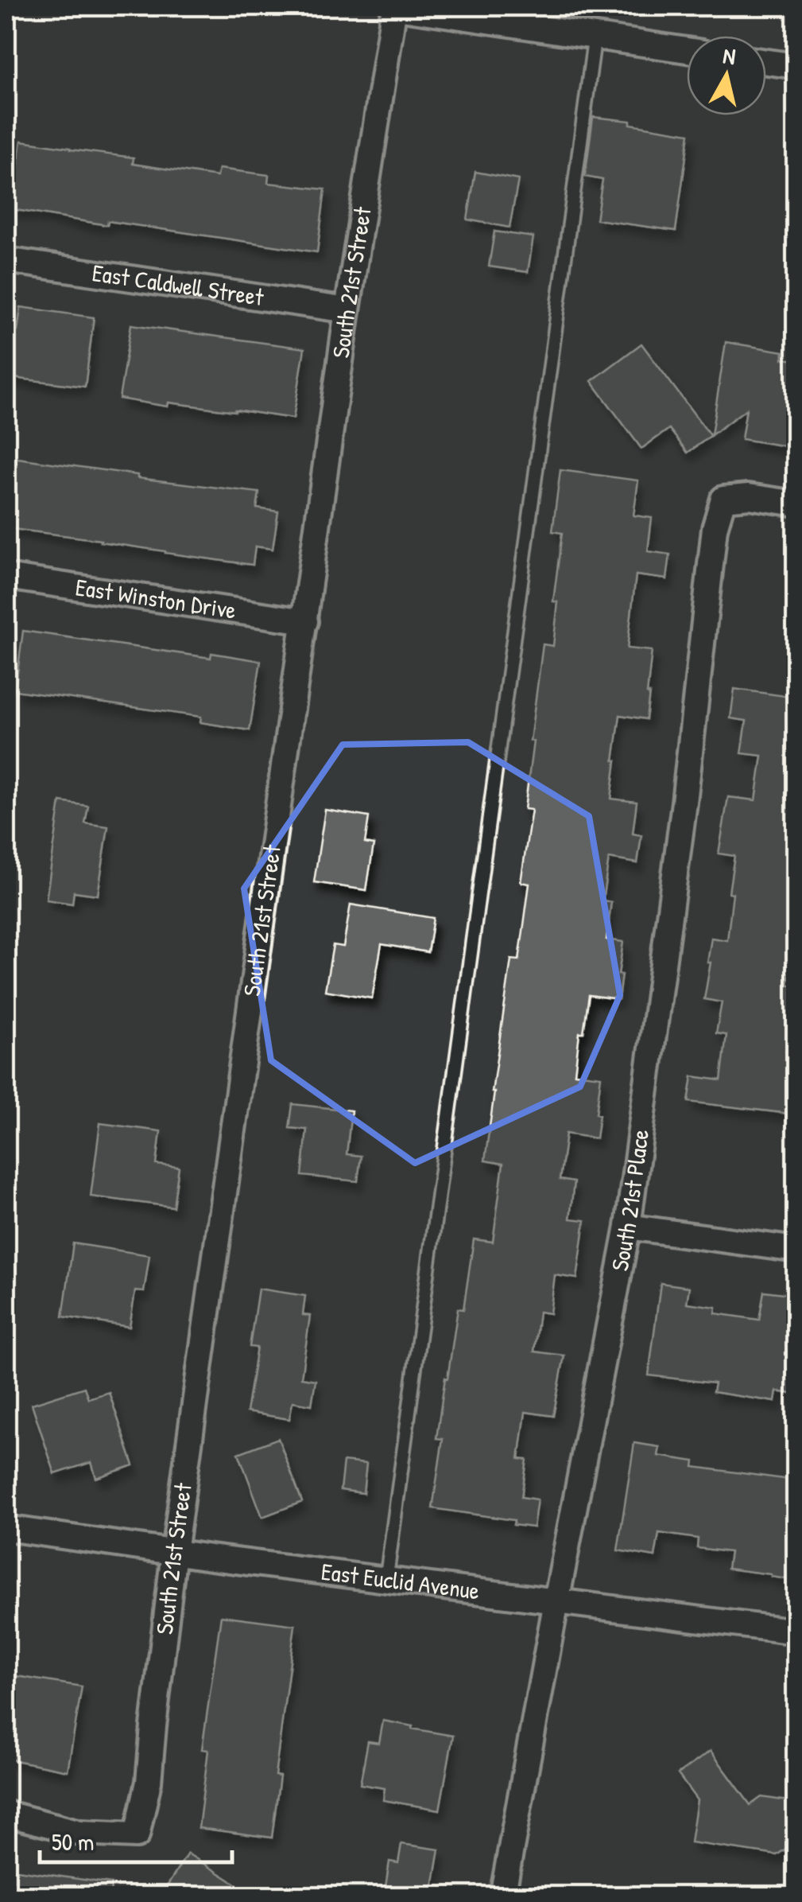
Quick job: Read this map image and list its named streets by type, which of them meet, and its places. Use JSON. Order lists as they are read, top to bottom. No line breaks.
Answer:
{"streets":{"street":["South 21st Street","East Caldwell Street","East Winston Drive","South 21st Place","East Euclid Avenue"]},"crossings":[["South 21st Street","East Caldwell Street"],["South 21st Street","East Winston Drive"],["South 21st Street","East Euclid Avenue"],["South 21st Place","East Euclid Avenue"]],"scale_bar":"50 m","north":"top"}
